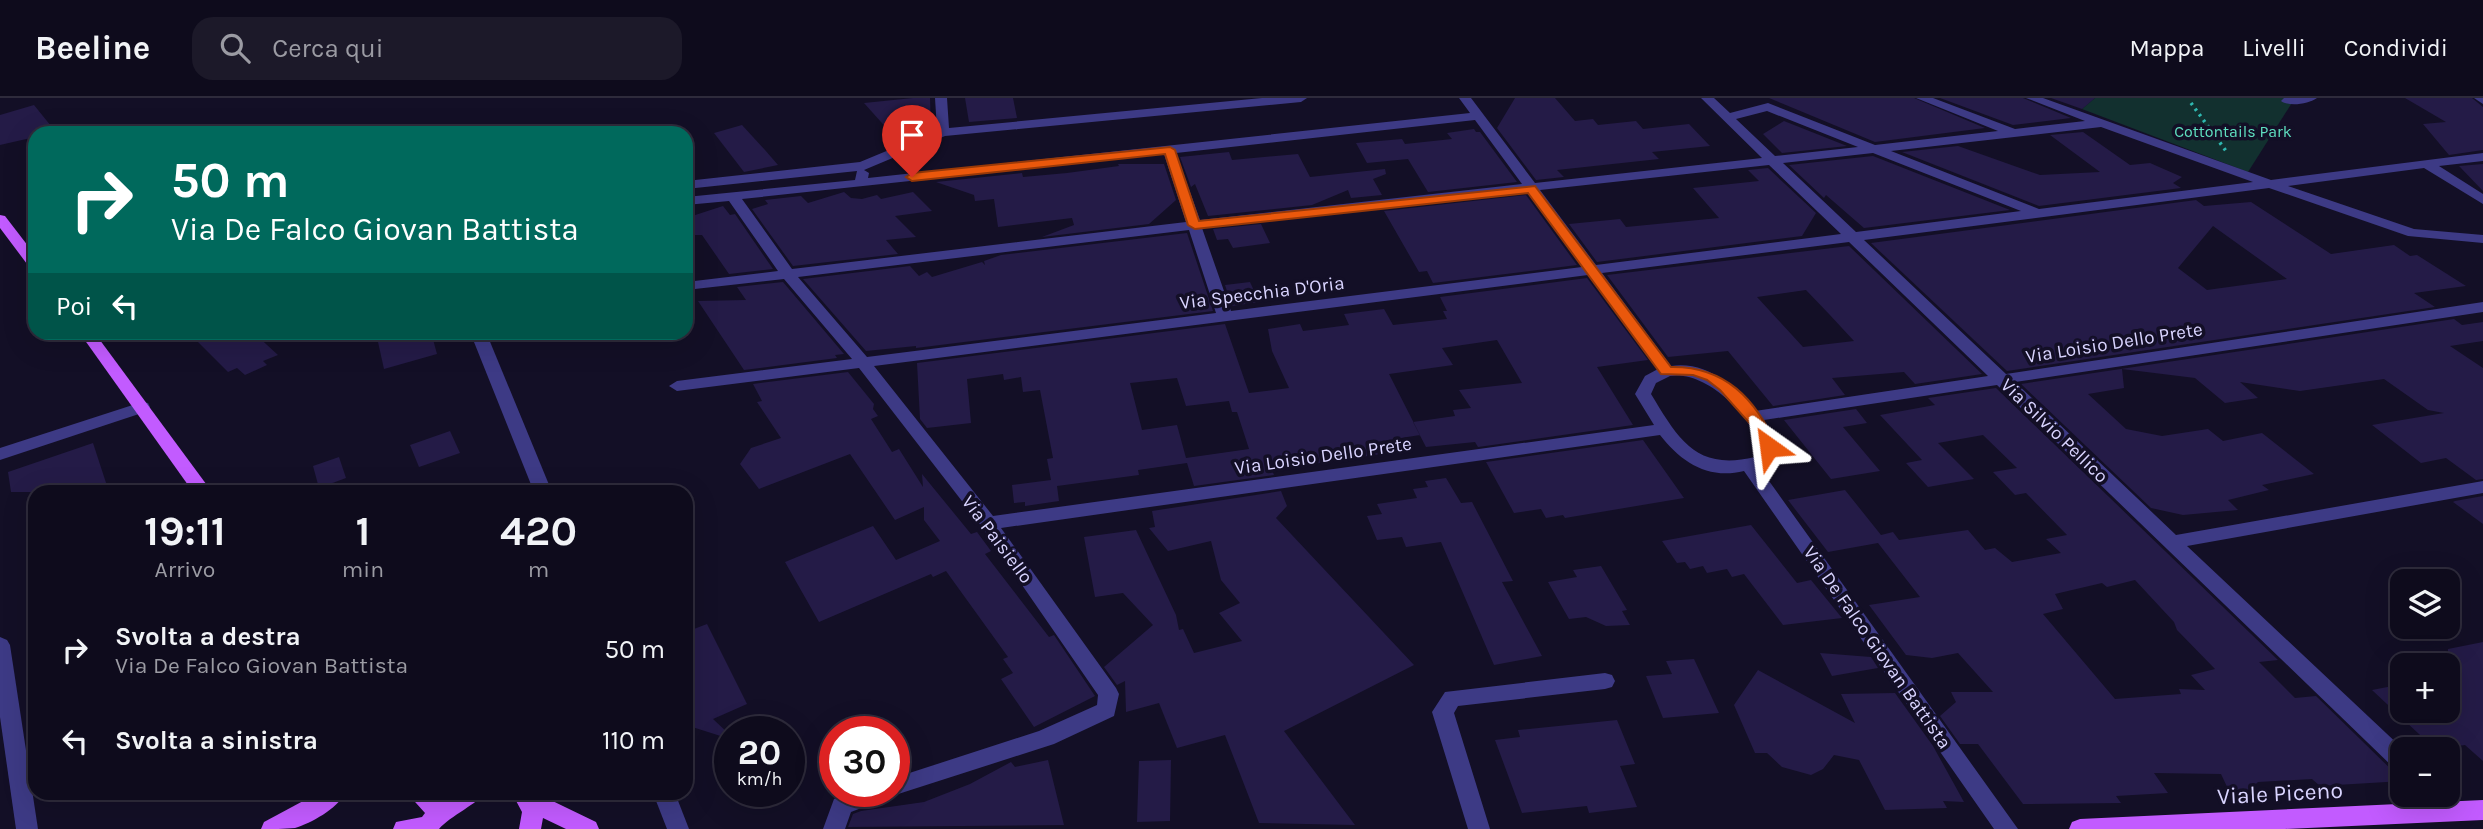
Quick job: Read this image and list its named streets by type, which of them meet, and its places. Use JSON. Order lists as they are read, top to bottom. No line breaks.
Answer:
{"streets":{"main road":["Viale Piceno"],"street":["Via Specchia D'Oria","Via Loisio Dello Prete","Via Silvio Pellico","Via Paisiello","Via De Falco Giovan Battista"]},"crossings":[["Via Specchia D'Oria","Via Silvio Pellico"],["Via Specchia D'Oria","Via Paisiello"],["Via Loisio Dello Prete","Via Silvio Pellico"],["Via Loisio Dello Prete","Via Paisiello"]],"parks":["Cottontails Park"],"page":{"header":"Beeline","search":"Cerca qui","nav":["Mappa","Livelli","Condividi"],"turn":["50 m","Via De Falco Giovan Battista"],"then":"Poi","eta":["19:11","Arrivo","1","min","420","m"],"map_buttons":["+","−"],"list":[{"name":"Svolta a destra","note":"Via De Falco Giovan Battista","value":"50 m"},{"name":"Svolta a sinistra","value":"110 m"}],"speed":"20 km/h","limit":"30"}}
